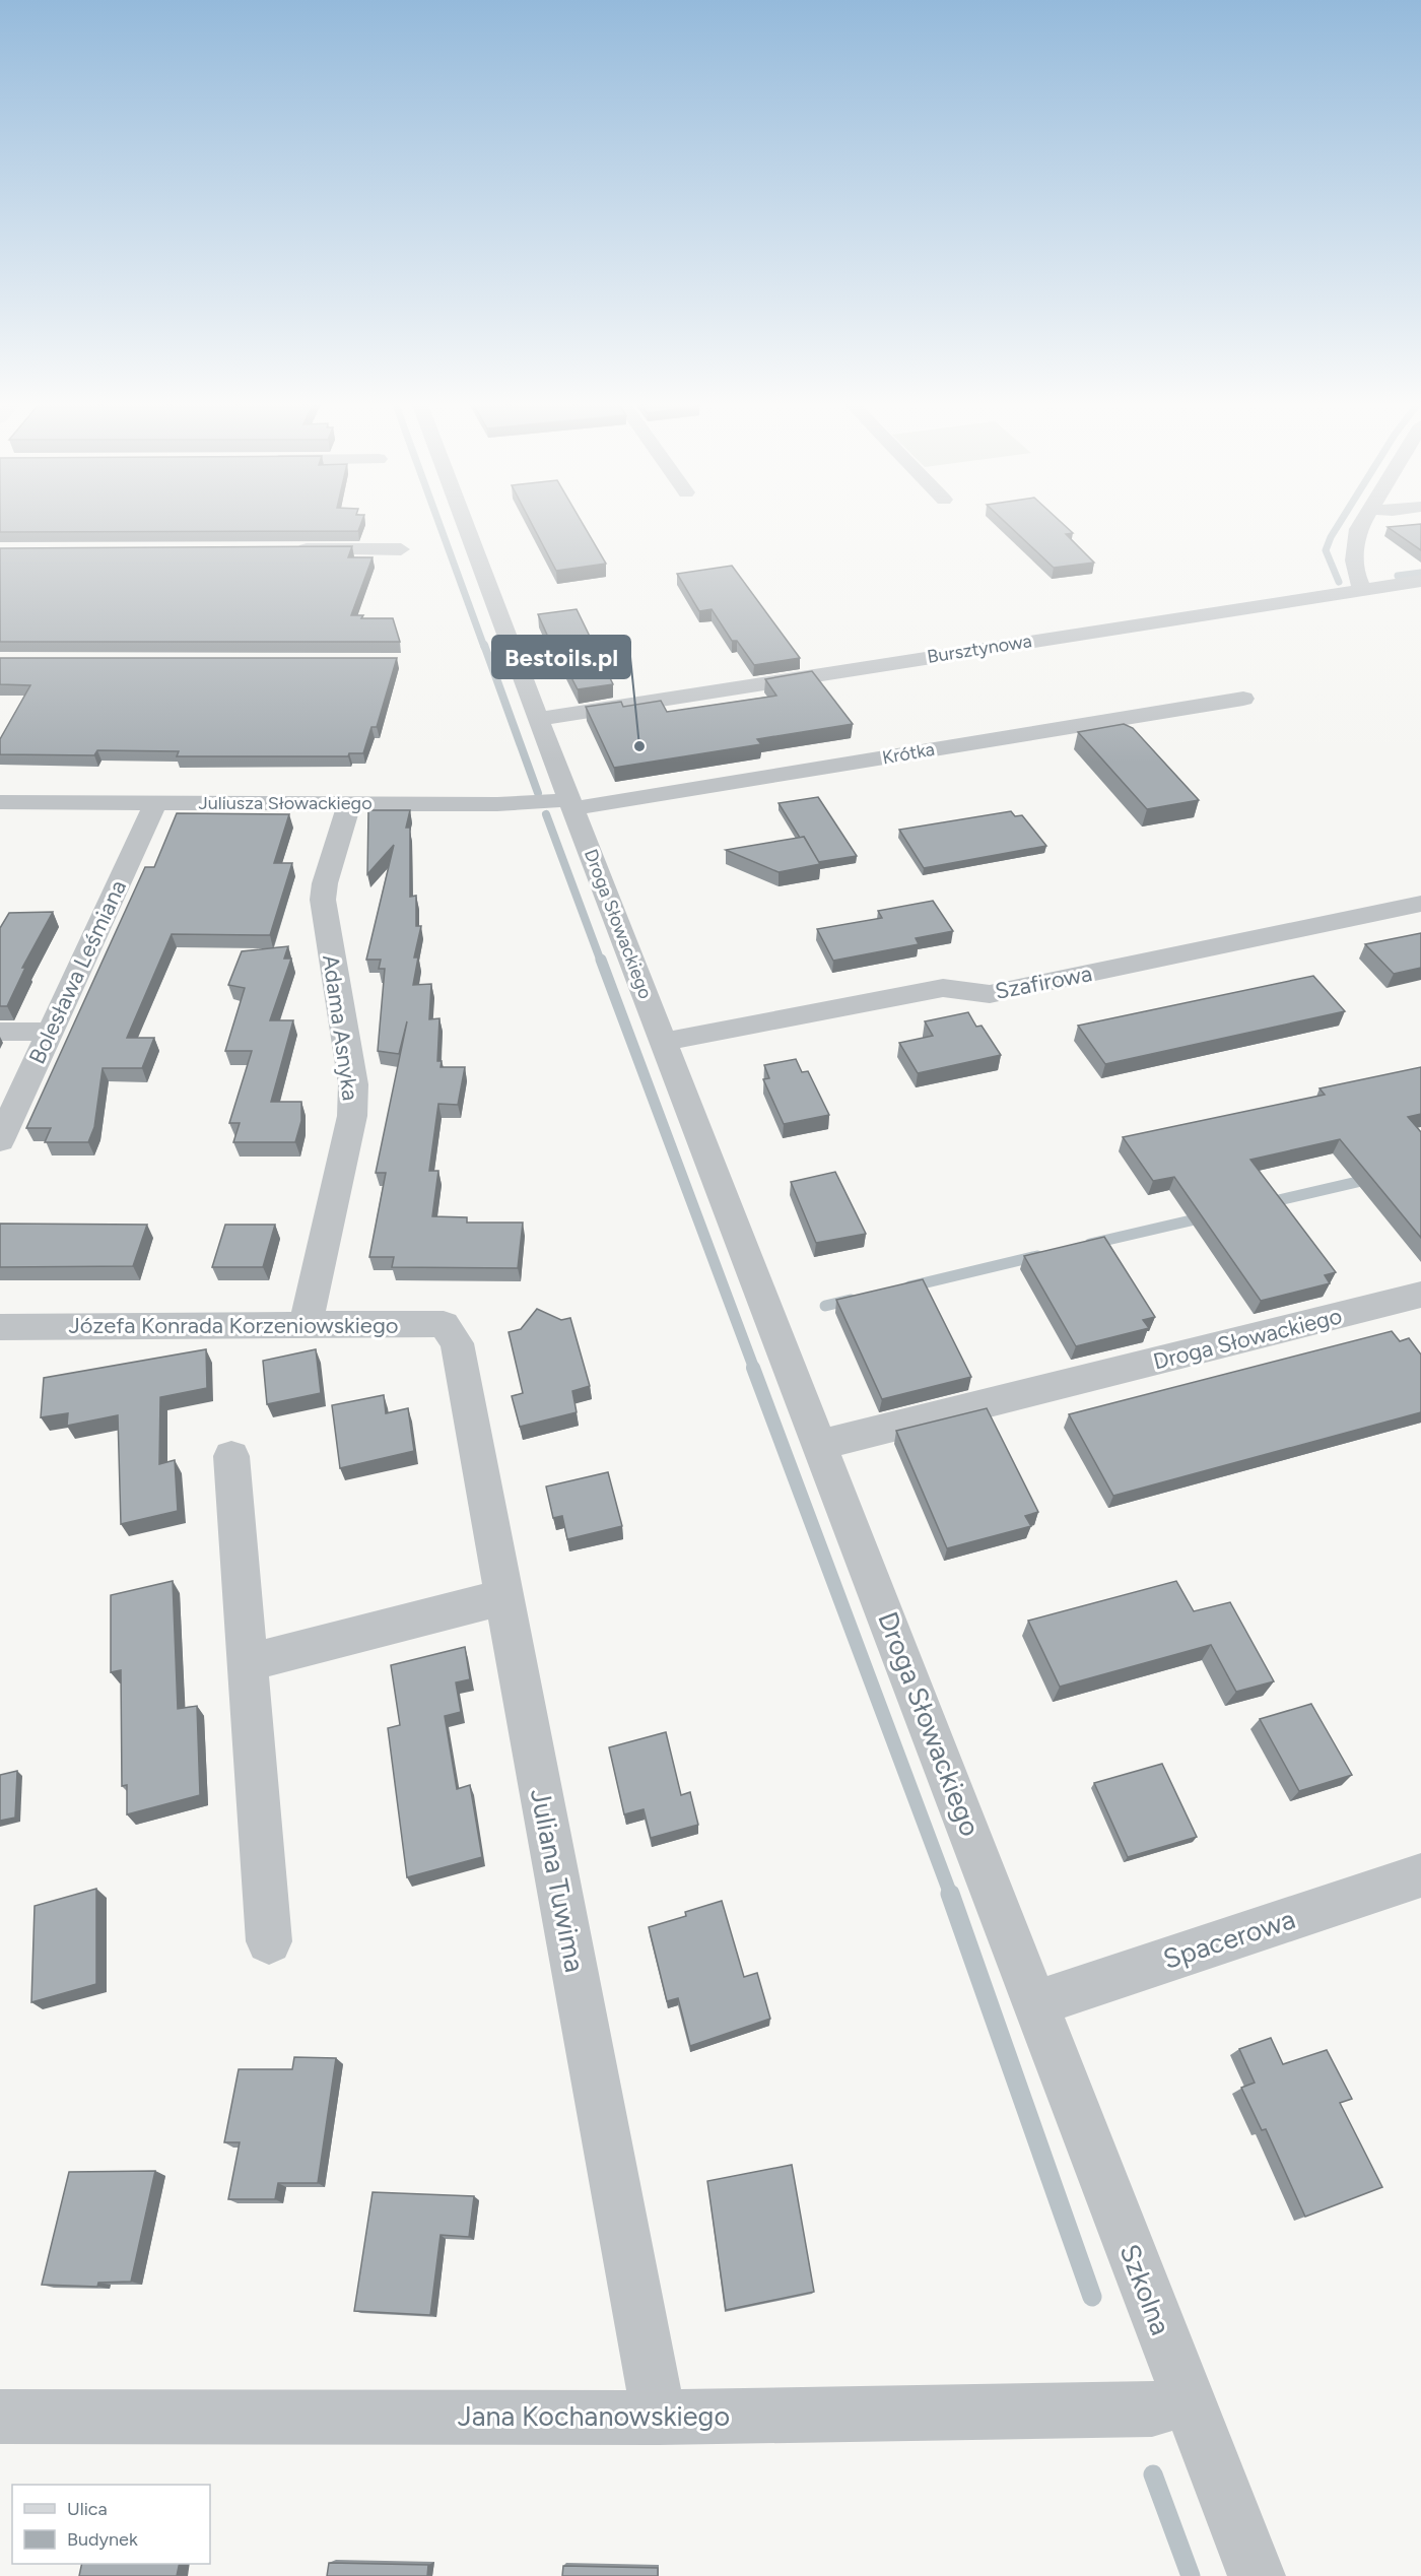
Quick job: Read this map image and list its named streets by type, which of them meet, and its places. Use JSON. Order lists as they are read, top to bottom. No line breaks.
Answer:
{"streets":{"street":["Bursztynowa","Krótka","Juliusza Słowackiego","Droga Słowackiego","Bolesława Leśmiana","Szafirowa","Adama Asnyka","Józefa Konrada Korzeniowskiego","Juliana Tuwima","Spacerowa","Szkolna","Jana Kochanowskiego"]},"crossings":[["Bursztynowa","Droga Słowackiego"],["Krótka","Juliusza Słowackiego"],["Krótka","Droga Słowackiego"],["Juliusza Słowackiego","Droga Słowackiego"],["Juliusza Słowackiego","Bolesława Leśmiana"],["Juliusza Słowackiego","Adama Asnyka"],["Droga Słowackiego","Szafirowa"],["Droga Słowackiego","Spacerowa"],["Droga Słowackiego","Szkolna"],["Adama Asnyka","Józefa Konrada Korzeniowskiego"],["Józefa Konrada Korzeniowskiego","Juliana Tuwima"],["Juliana Tuwima","Jana Kochanowskiego"],["Spacerowa","Szkolna"],["Szkolna","Jana Kochanowskiego"]],"places":["Bestoils.pl"],"legend":["Ulica","Budynek"]}
